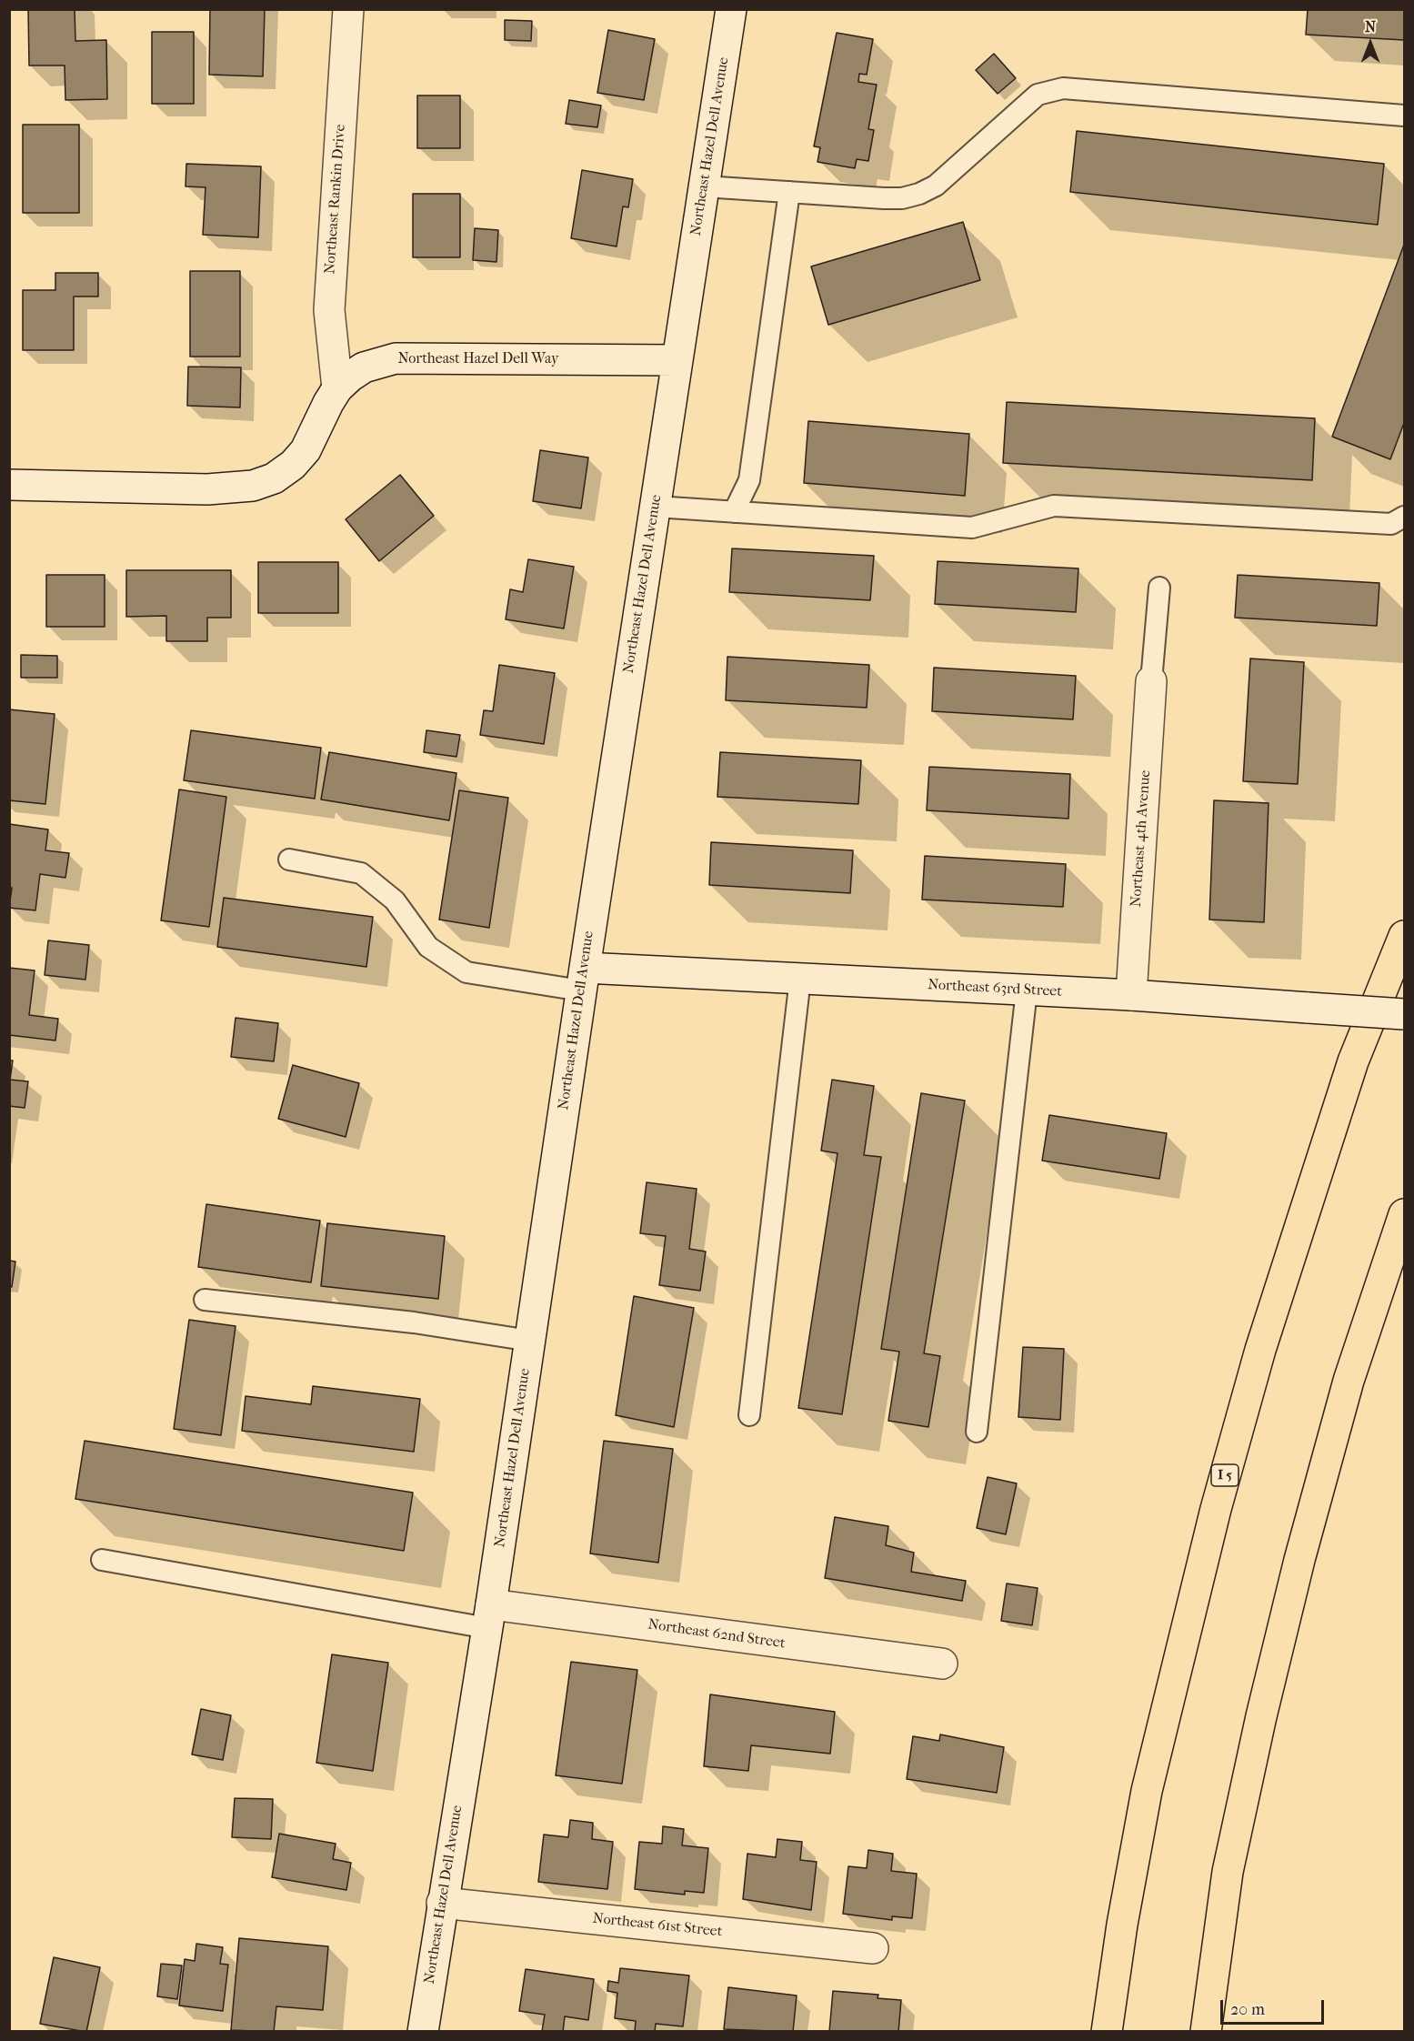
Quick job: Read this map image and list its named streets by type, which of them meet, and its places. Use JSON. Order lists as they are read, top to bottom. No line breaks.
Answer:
{"streets":{"highway":["I 5"],"street":["Northeast Hazel Dell Avenue","Northeast Rankin Drive","Northeast Hazel Dell Way","Northeast 4th Avenue","Northeast 63rd Street","Northeast 62nd Street","Northeast 61st Street"]},"crossings":[["Northeast Hazel Dell Avenue","Northeast Hazel Dell Way"],["Northeast Hazel Dell Avenue","Northeast 63rd Street"],["Northeast Hazel Dell Avenue","Northeast 62nd Street"],["Northeast Hazel Dell Avenue","Northeast 61st Street"],["Northeast Rankin Drive","Northeast Hazel Dell Way"],["Northeast 4th Avenue","Northeast 63rd Street"]],"scale_bar":"20 m","north":"top"}
